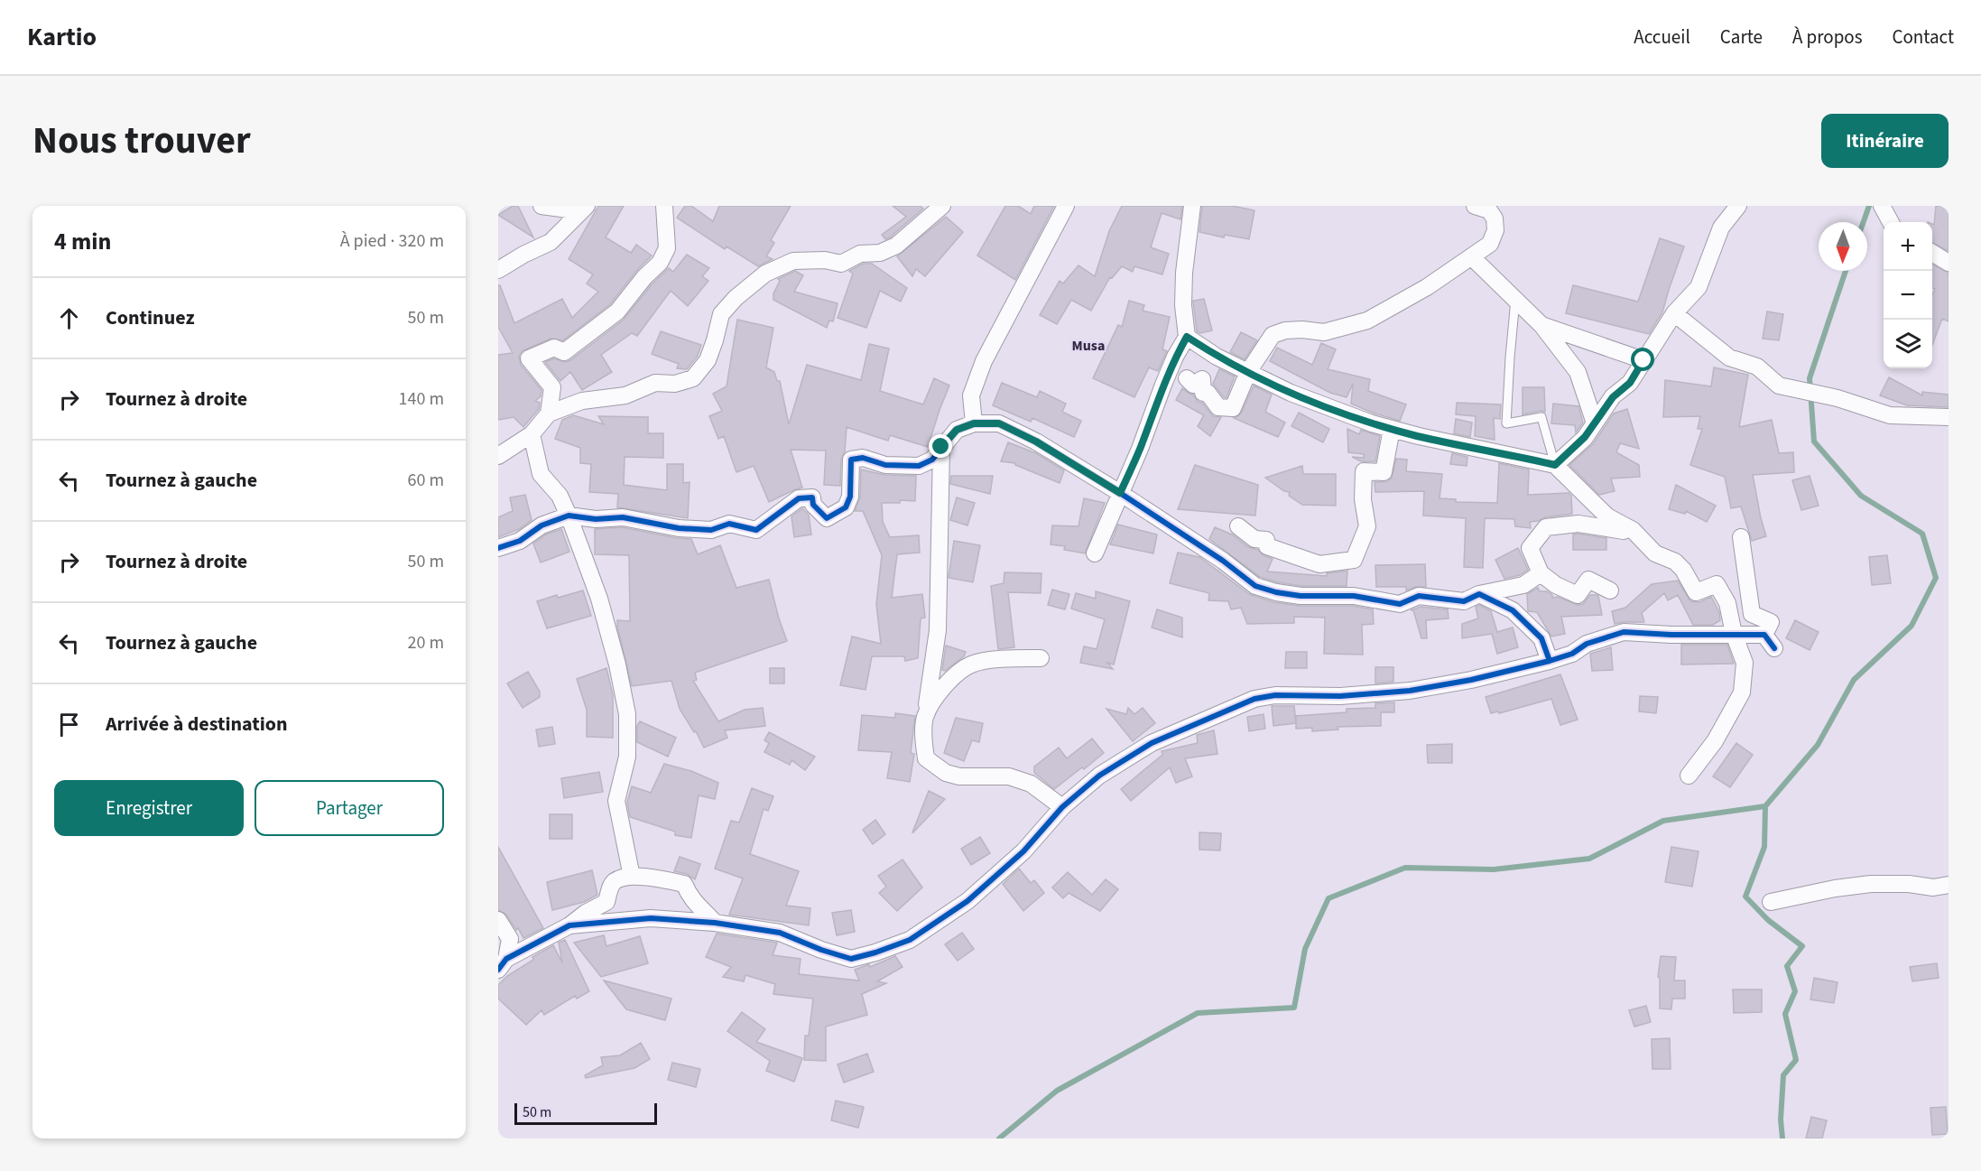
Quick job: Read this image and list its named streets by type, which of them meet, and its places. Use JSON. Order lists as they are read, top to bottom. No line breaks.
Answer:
{"districts":["Musa"],"scale_bar":"50 m","north":"bottom","page":{"header":"Kartio","nav":["Accueil","Carte","À propos","Contact"],"title":"Nous trouver","buttons":["Itinéraire",["Enregistrer","Partager"]],"heading":["4 min","À pied · 320 m"],"map_buttons":["+","−"],"list":[["Continuez","50 m"],["Tournez à droite","140 m"],["Tournez à gauche","60 m"],["Tournez à droite","50 m"],["Tournez à gauche","20 m"],"Arrivée à destination"],"scale":"50 m"}}
